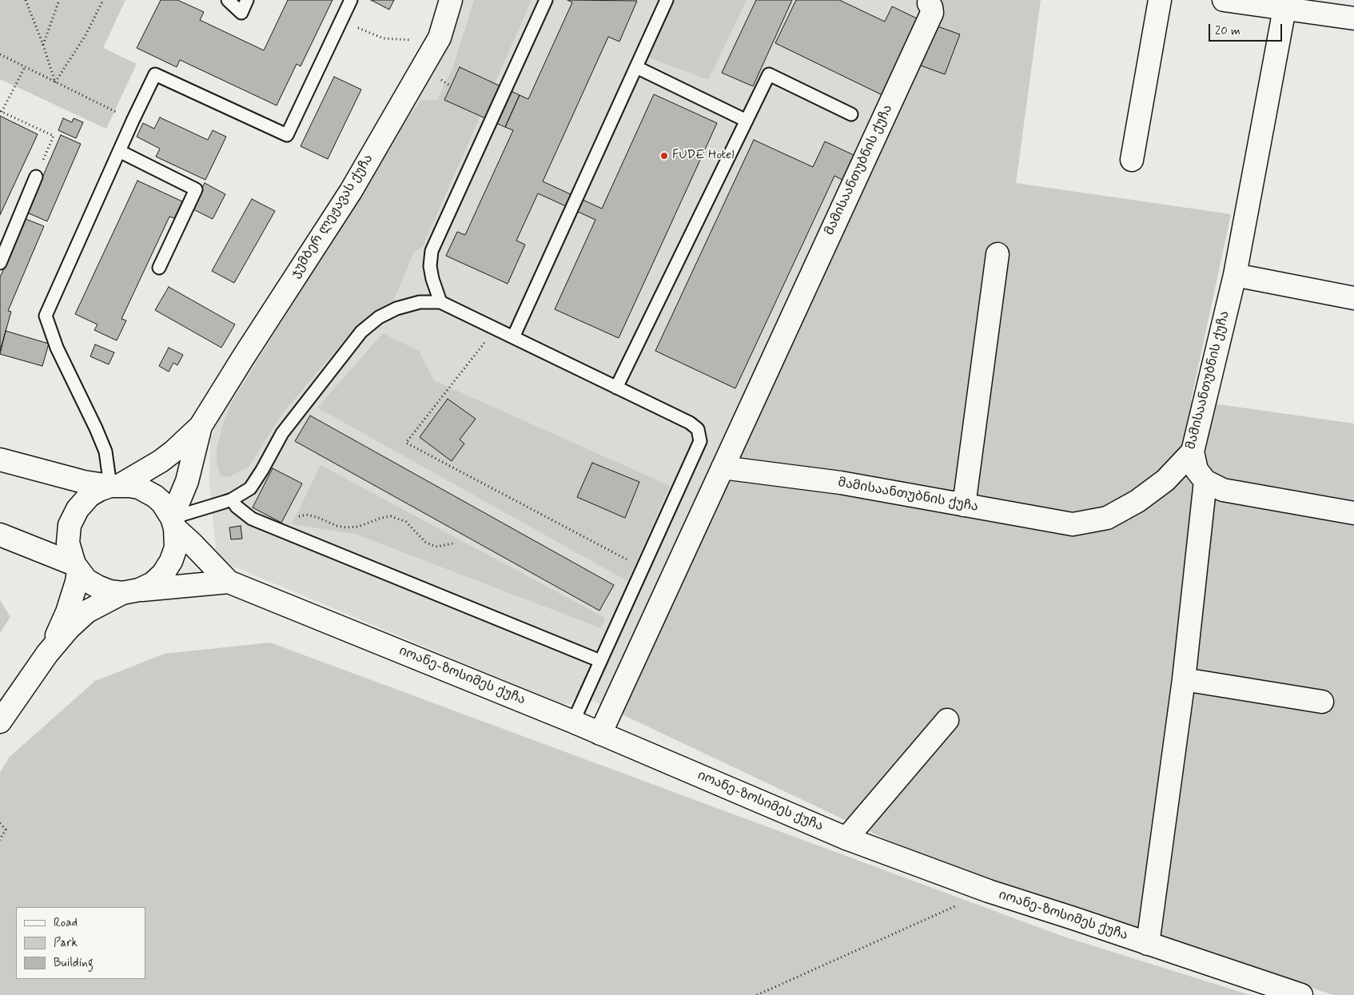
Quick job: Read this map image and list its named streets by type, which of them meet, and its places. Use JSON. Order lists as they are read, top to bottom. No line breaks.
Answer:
{"streets":{"street":["მამისაანთუბნის ქუჩა","ჯუმბერ ლეჟავას ქუჩა","იოანე-ზოსიმეს ქუჩა"]},"crossings":[["მამისაანთუბნის ქუჩა","იოანე-ზოსიმეს ქუჩა"],["ჯუმბერ ლეჟავას ქუჩა","იოანე-ზოსიმეს ქუჩა"]],"places":["FUDE Hotel"],"legend":["Road","Park","Building"],"scale_bar":"20 m"}
